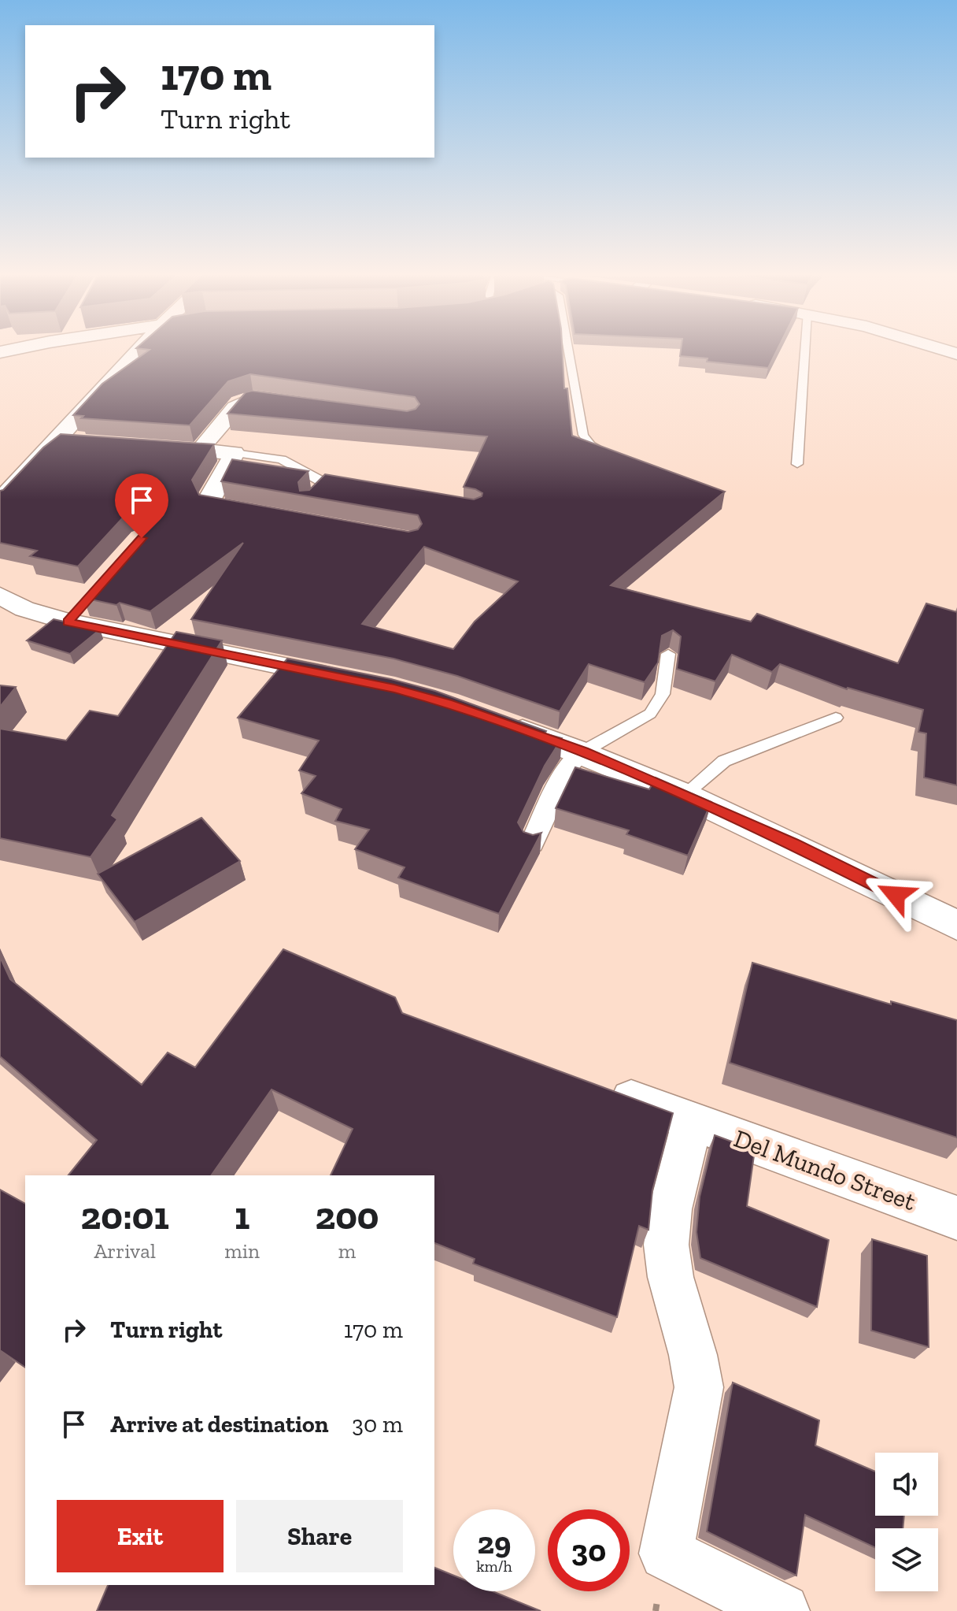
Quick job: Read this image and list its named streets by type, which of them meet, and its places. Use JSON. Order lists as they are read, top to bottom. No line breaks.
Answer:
{"streets":{"street":["Del Mundo Street"]},"page":{"turn":["170 m","Turn right"],"eta":["20:01","Arrival","1","min","200","m"],"list":[{"name":"Turn right","value":"170 m"},{"name":"Arrive at destination","value":"30 m"}],"buttons":["Exit","Share"],"speed":"29 km/h","limit":"30"}}
